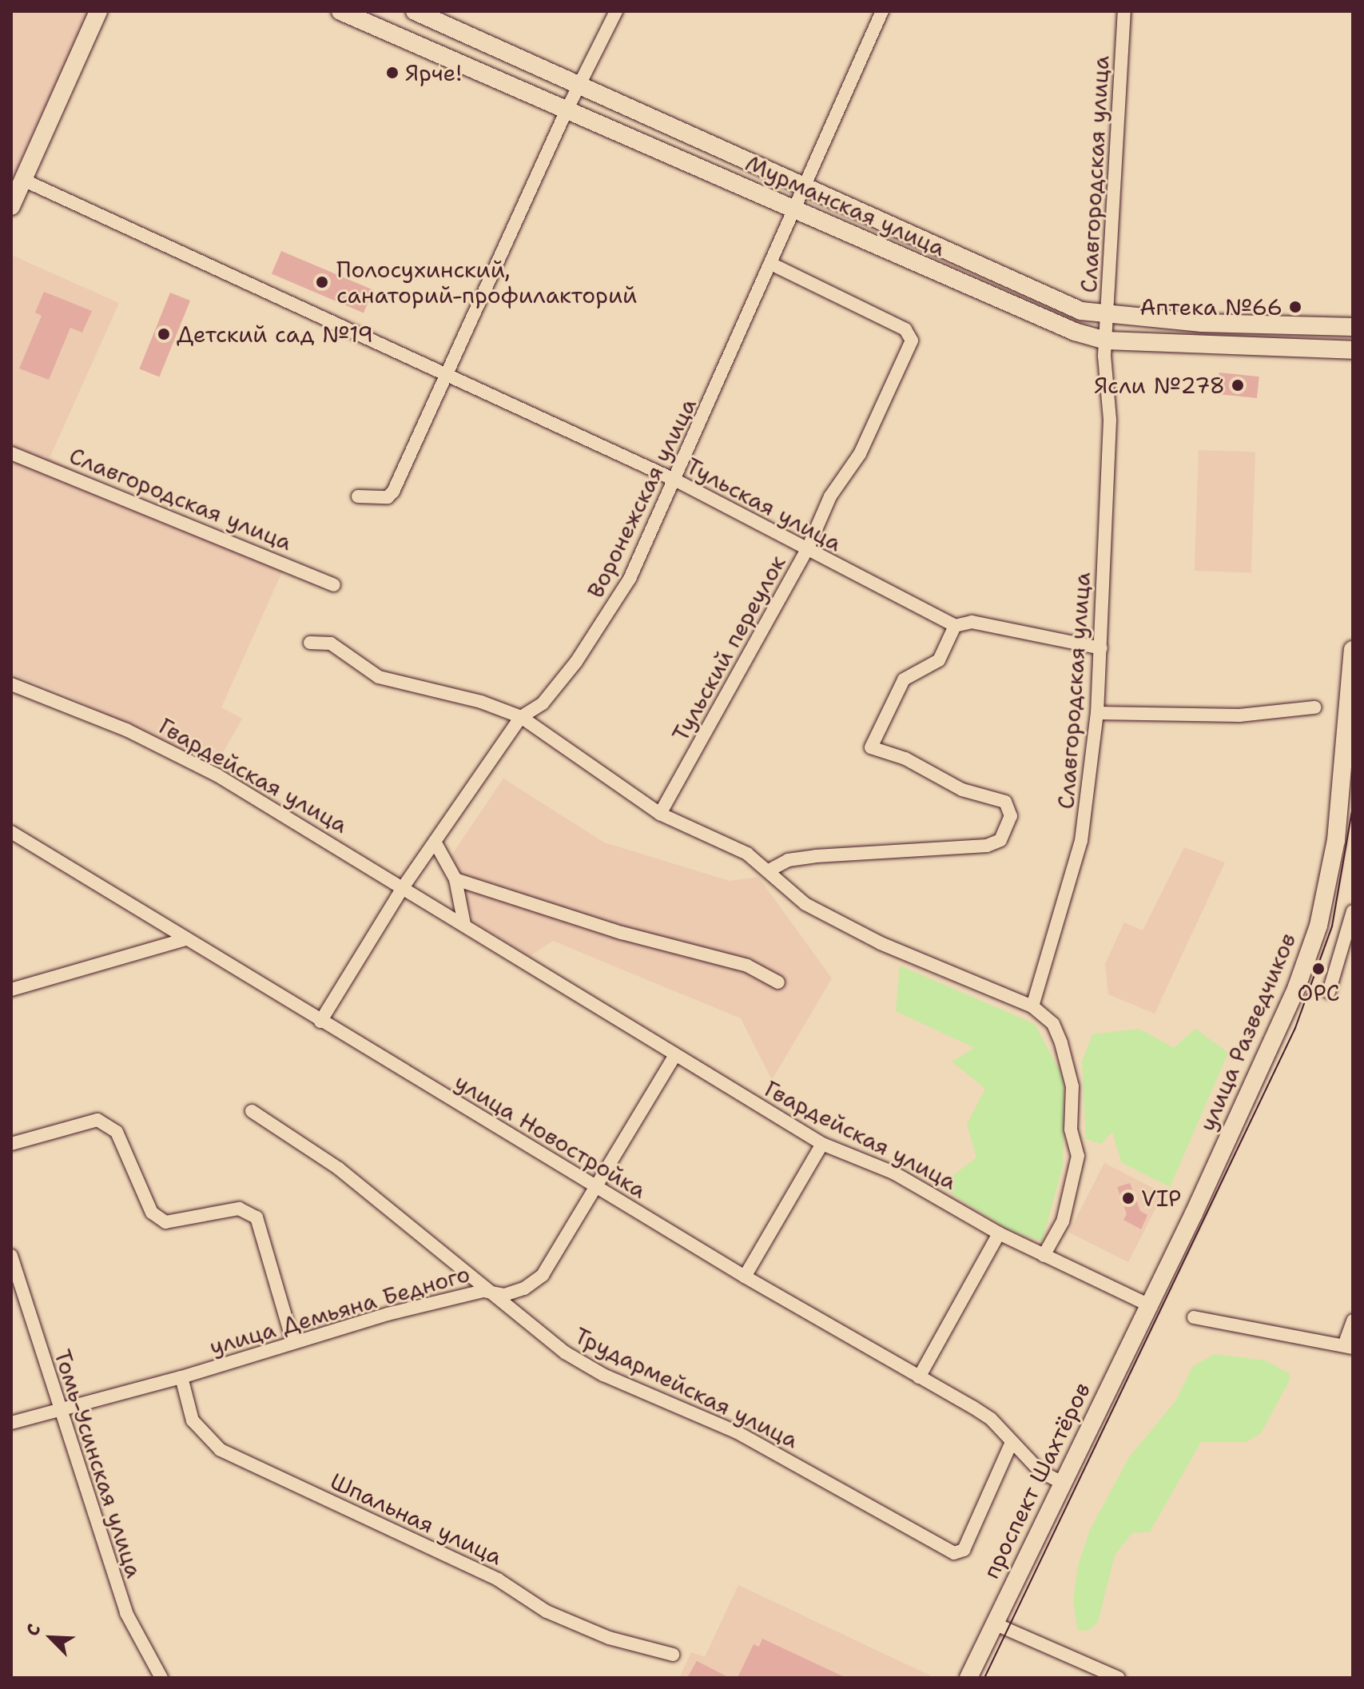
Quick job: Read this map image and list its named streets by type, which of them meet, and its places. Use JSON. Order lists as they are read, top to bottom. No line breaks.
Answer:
{"streets":{"main road":["Мурманская улица","улица Разведчиков","проспект Шахтёров"],"street":["Славгородская улица","Воронежская улица","Тульская улица","Тульский переулок","Гвардейская улица","улица Новостройка","улица Демьяна Бедного","Трудармейская улица","Томь-Усинская улица","Шпальная улица"]},"crossings":[["Славгородская улица","Мурманская улица"],["Славгородская улица","Тульская улица"],["Мурманская улица","Воронежская улица"],["Воронежская улица","Тульская улица"],["Воронежская улица","Тульский переулок"],["Воронежская улица","Гвардейская улица"],["Воронежская улица","улица Новостройка"],["Тульская улица","Тульский переулок"],["Гвардейская улица","улица Разведчиков"],["Гвардейская улица","улица Демьяна Бедного"],["Гвардейская улица","проспект Шахтёров"],["улица Разведчиков","проспект Шахтёров"],["улица Новостройка","улица Демьяна Бедного"],["улица Новостройка","Трудармейская улица"],["улица Новостройка","проспект Шахтёров"],["улица Демьяна Бедного","Трудармейская улица"],["улица Демьяна Бедного","Томь-Усинская улица"],["улица Демьяна Бедного","Шпальная улица"]],"places":["Ярче!","Полосухинский, санаторий-профилакторий","Аптека №66","Детский сад №19","Ясли №278","ОРС","VIP"],"north":"top left"}
